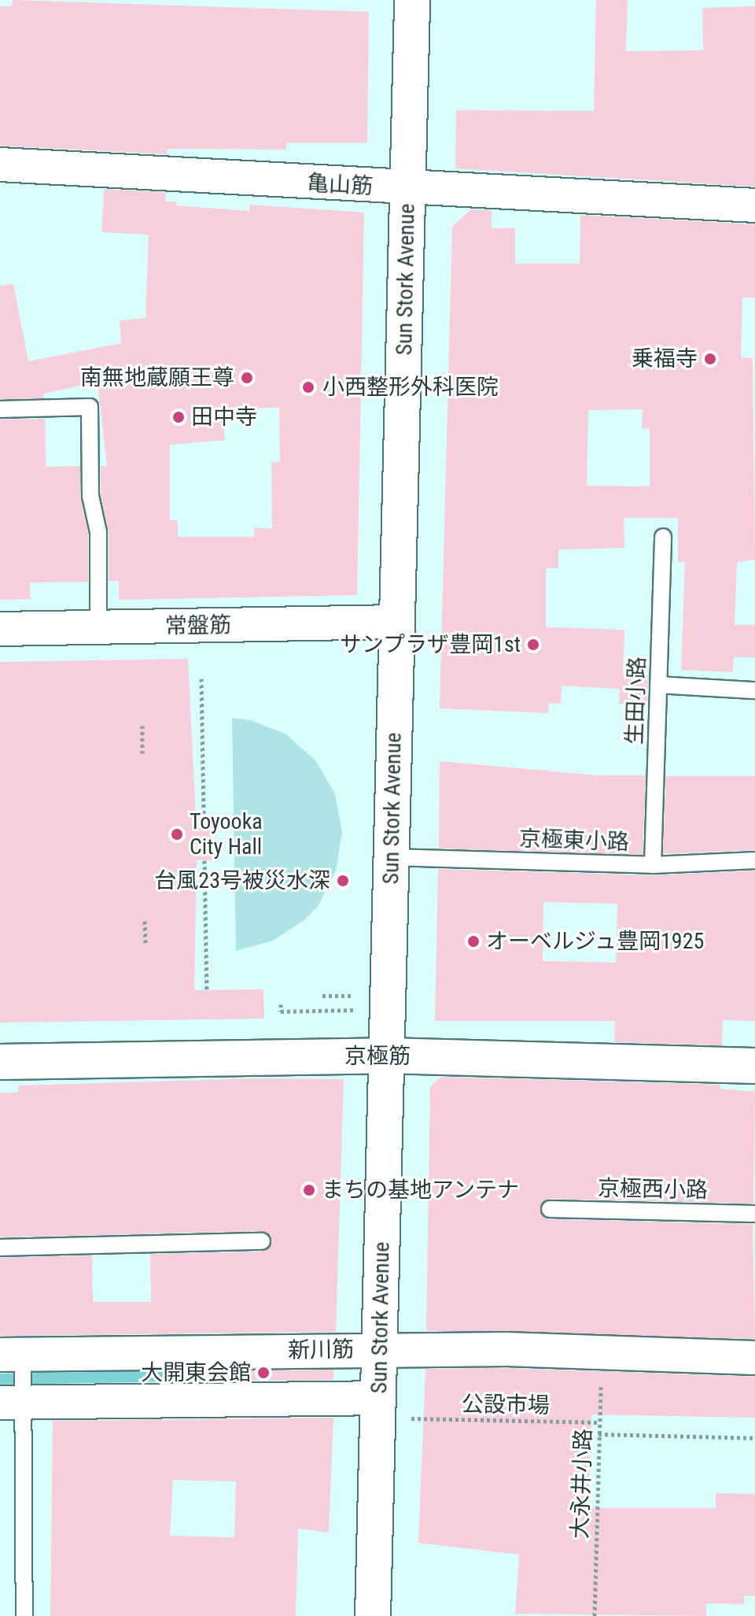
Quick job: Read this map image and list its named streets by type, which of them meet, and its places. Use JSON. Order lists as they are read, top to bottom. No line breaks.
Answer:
{"streets":{"street":["亀山筋","Sun Stork Avenue","常盤筋","京極筋","新川筋"],"lane":["生田小路","京極東小路","京極西小路"],"path":["公設市場","大永井小路"]},"crossings":[["亀山筋","Sun Stork Avenue"],["Sun Stork Avenue","常盤筋"],["Sun Stork Avenue","京極東小路"],["Sun Stork Avenue","京極筋"],["Sun Stork Avenue","新川筋"],["生田小路","京極東小路"],["新川筋","大永井小路"],["公設市場","大永井小路"]],"places":["乗福寺","南無地蔵願王尊","小西整形外科医院","田中寺","サンプラザ豊岡1st","Toyooka City Hall","台風23号被災水深","オーベルジュ豊岡1925","まちの基地アンテナ","大開東会館"]}
